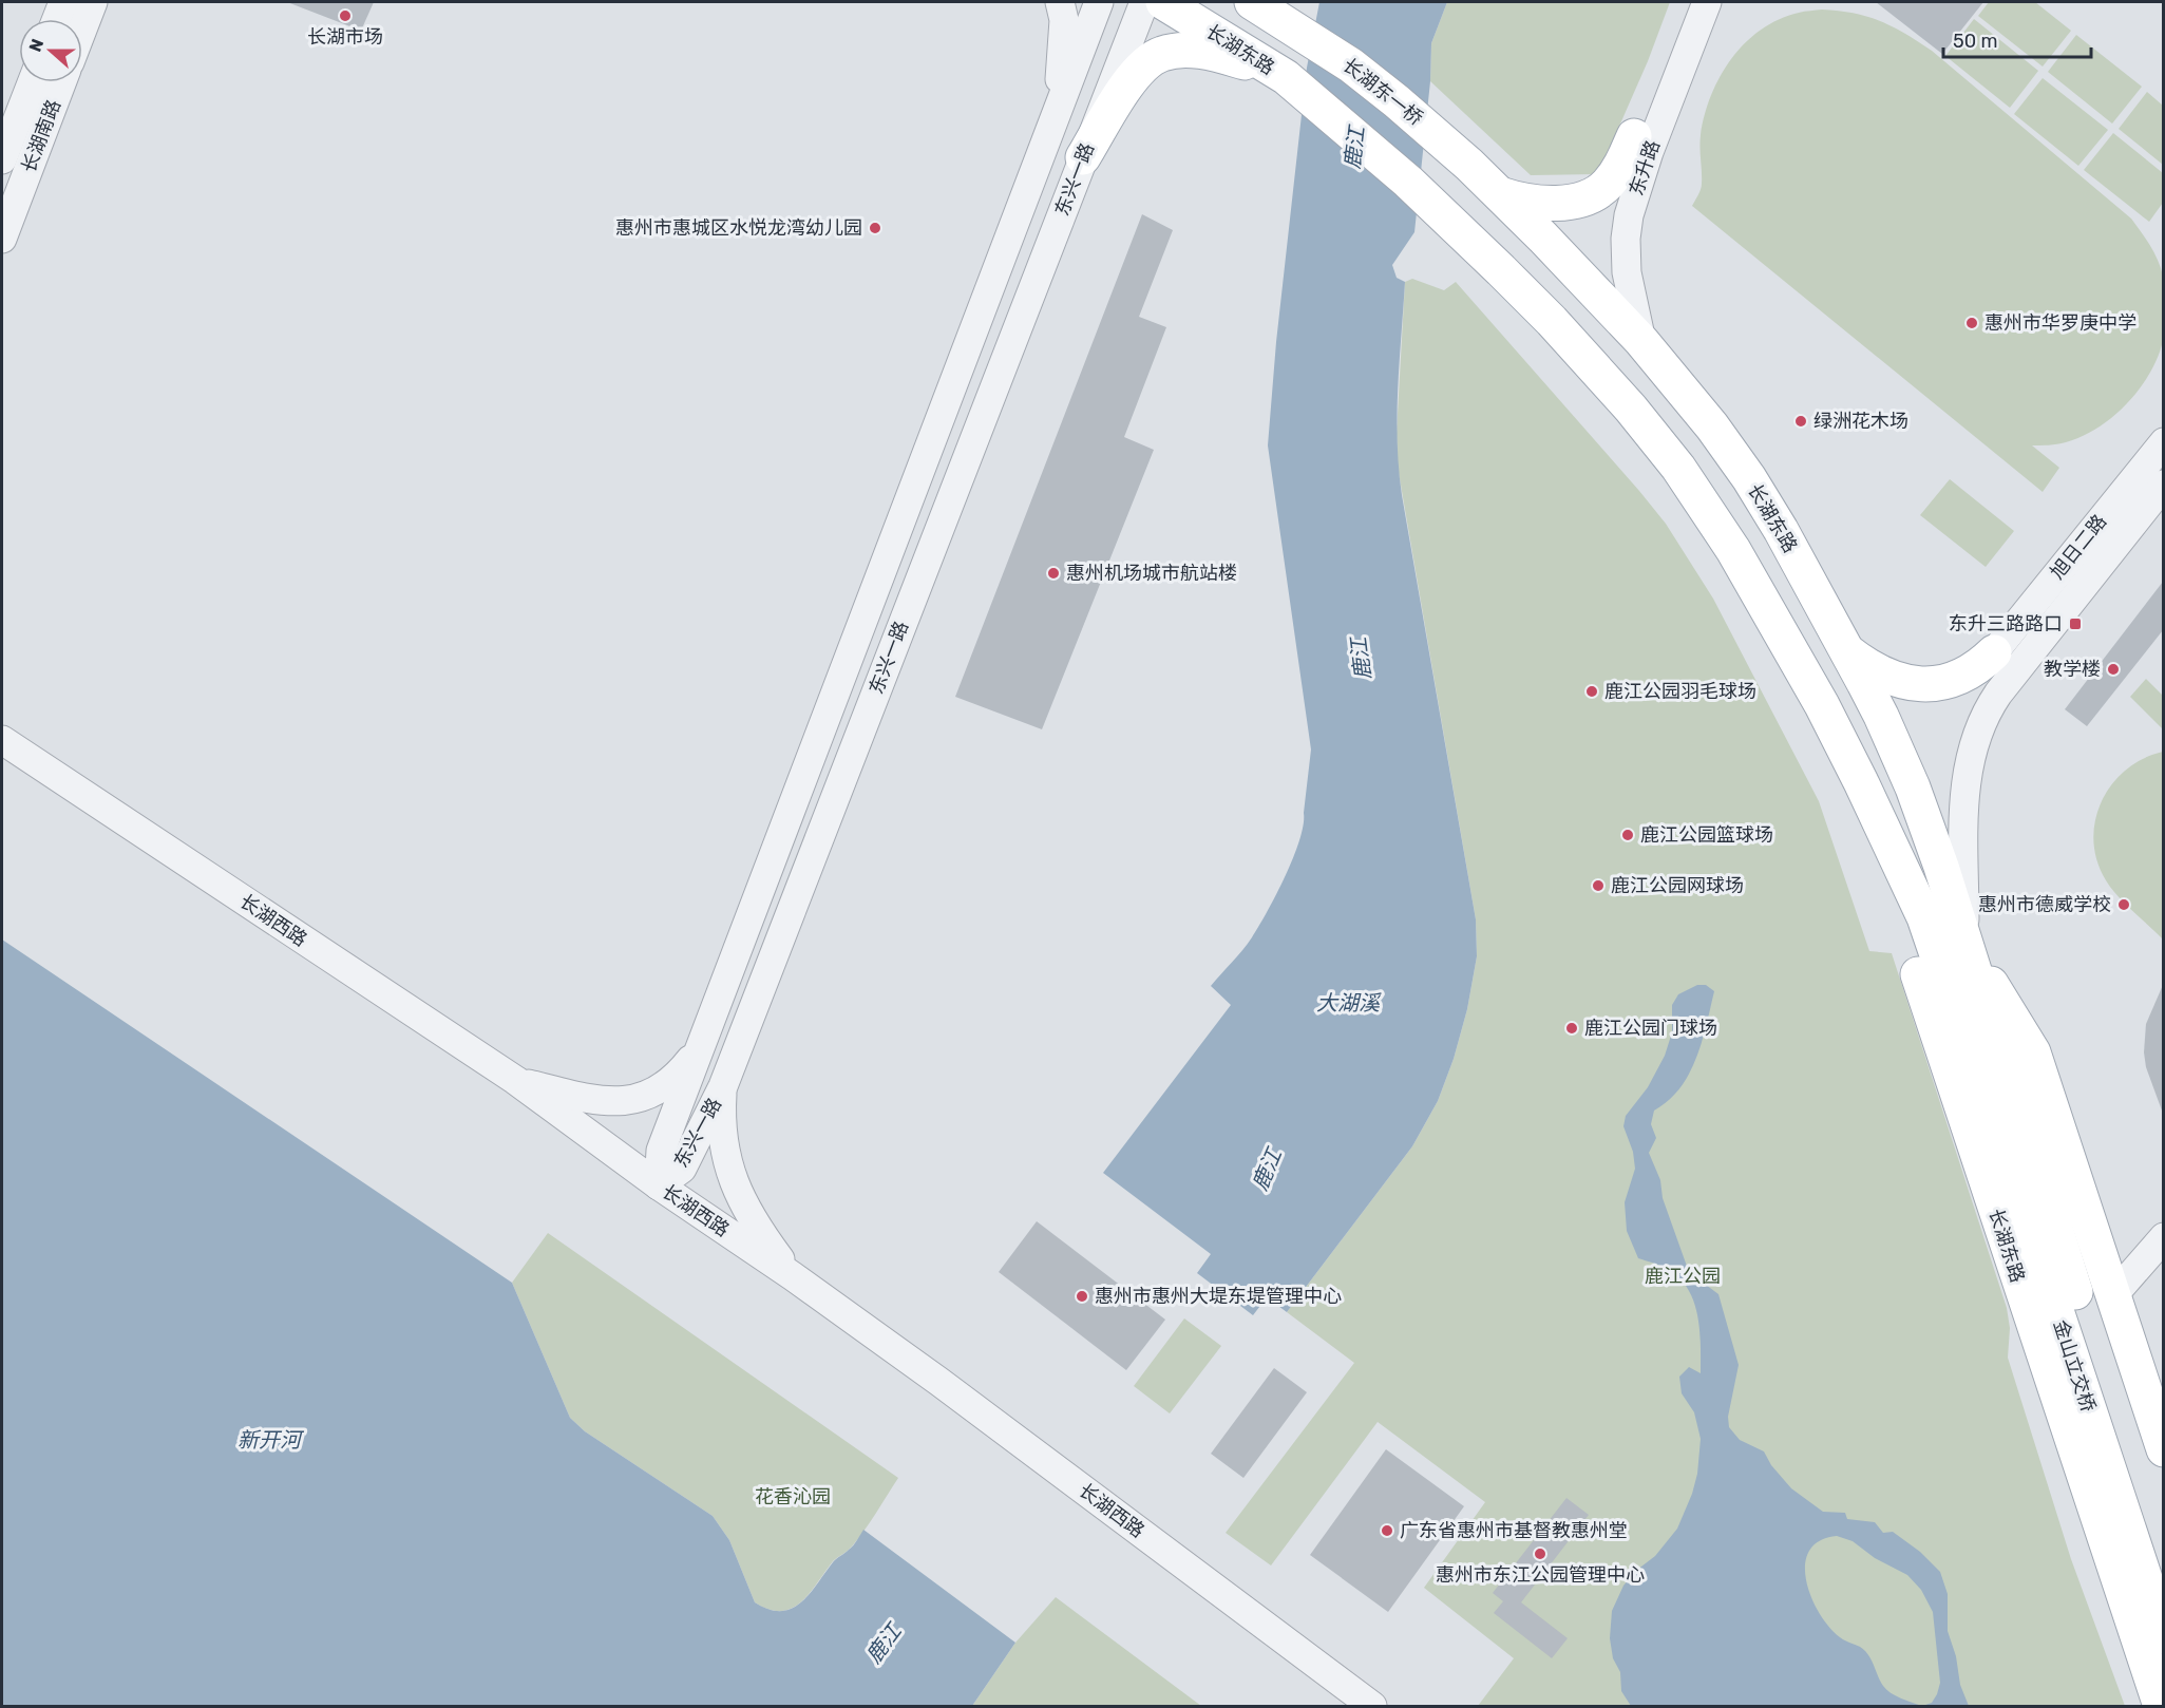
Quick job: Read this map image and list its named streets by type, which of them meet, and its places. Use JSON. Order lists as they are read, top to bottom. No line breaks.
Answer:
{"streets":{"main road":["长湖东路","长湖东一桥","金山立交桥"],"street":["长湖南路","东升路","东兴一路","旭日二路","长湖西路"]},"crossings":[["长湖东路","长湖东一桥"],["长湖东路","东升路"],["长湖东路","旭日二路"],["长湖东路","金山立交桥"],["东兴一路","长湖西路"]],"water":["鹿江","大湖溪","新开河"],"parks":["鹿江公园","花香沁园"],"places":{"other":["长湖市场","惠州市惠城区水悦龙湾幼儿园","惠州市华罗庚中学","绿洲花木场","惠州机场城市航站楼","教学楼","鹿江公园羽毛球场","鹿江公园篮球场","鹿江公园网球场","惠州市德威学校","鹿江公园门球场","惠州市惠州大堤东堤管理中心","广东省惠州市基督教惠州堂","惠州市东江公园管理中心"],"transit":["东升三路路口"]},"scale_bar":"50 m","north":"left"}
